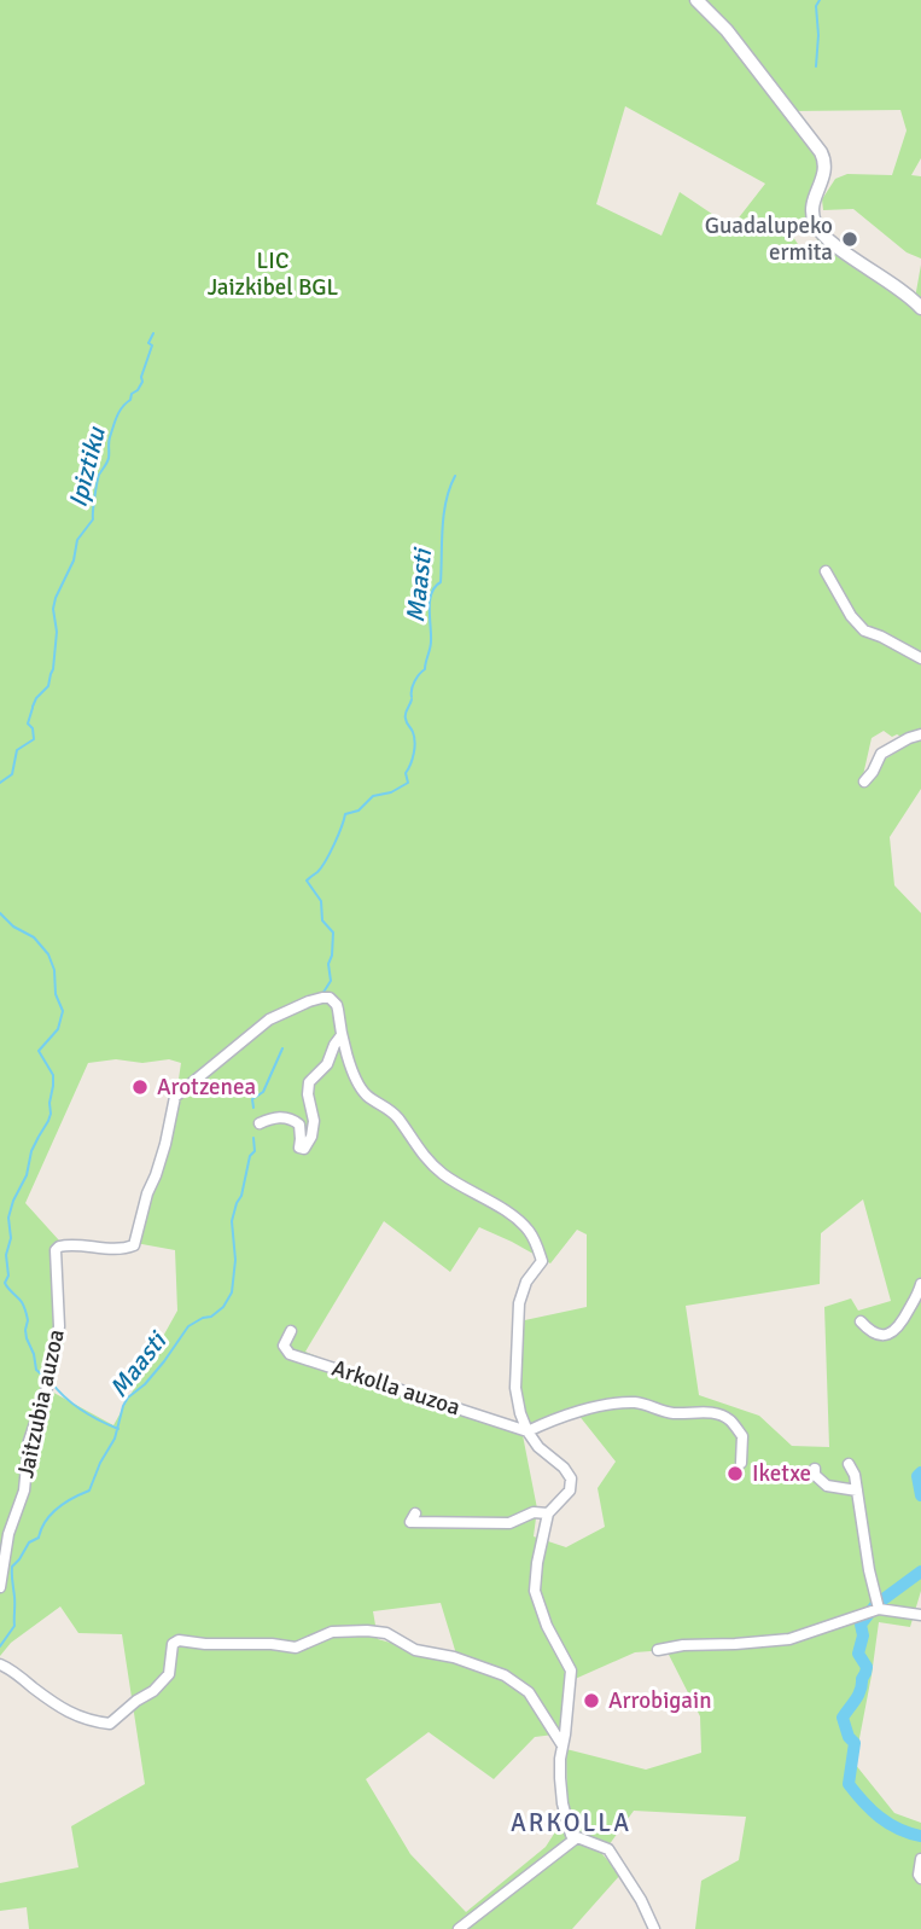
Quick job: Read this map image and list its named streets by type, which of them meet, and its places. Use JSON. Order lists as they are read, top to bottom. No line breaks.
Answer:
{"streets":{"street":["Arkolla auzoa","Jaitzubia auzoa"]},"crossings":[["Arkolla auzoa","Jaitzubia auzoa"]],"districts":["ARKOLLA"],"water":["Ipiztiku","Maasti"],"parks":["LIC Jaizkibel BGL"],"places":["Guadalupeko ermita","Arotzenea","Iketxe","Arrobigain"]}
